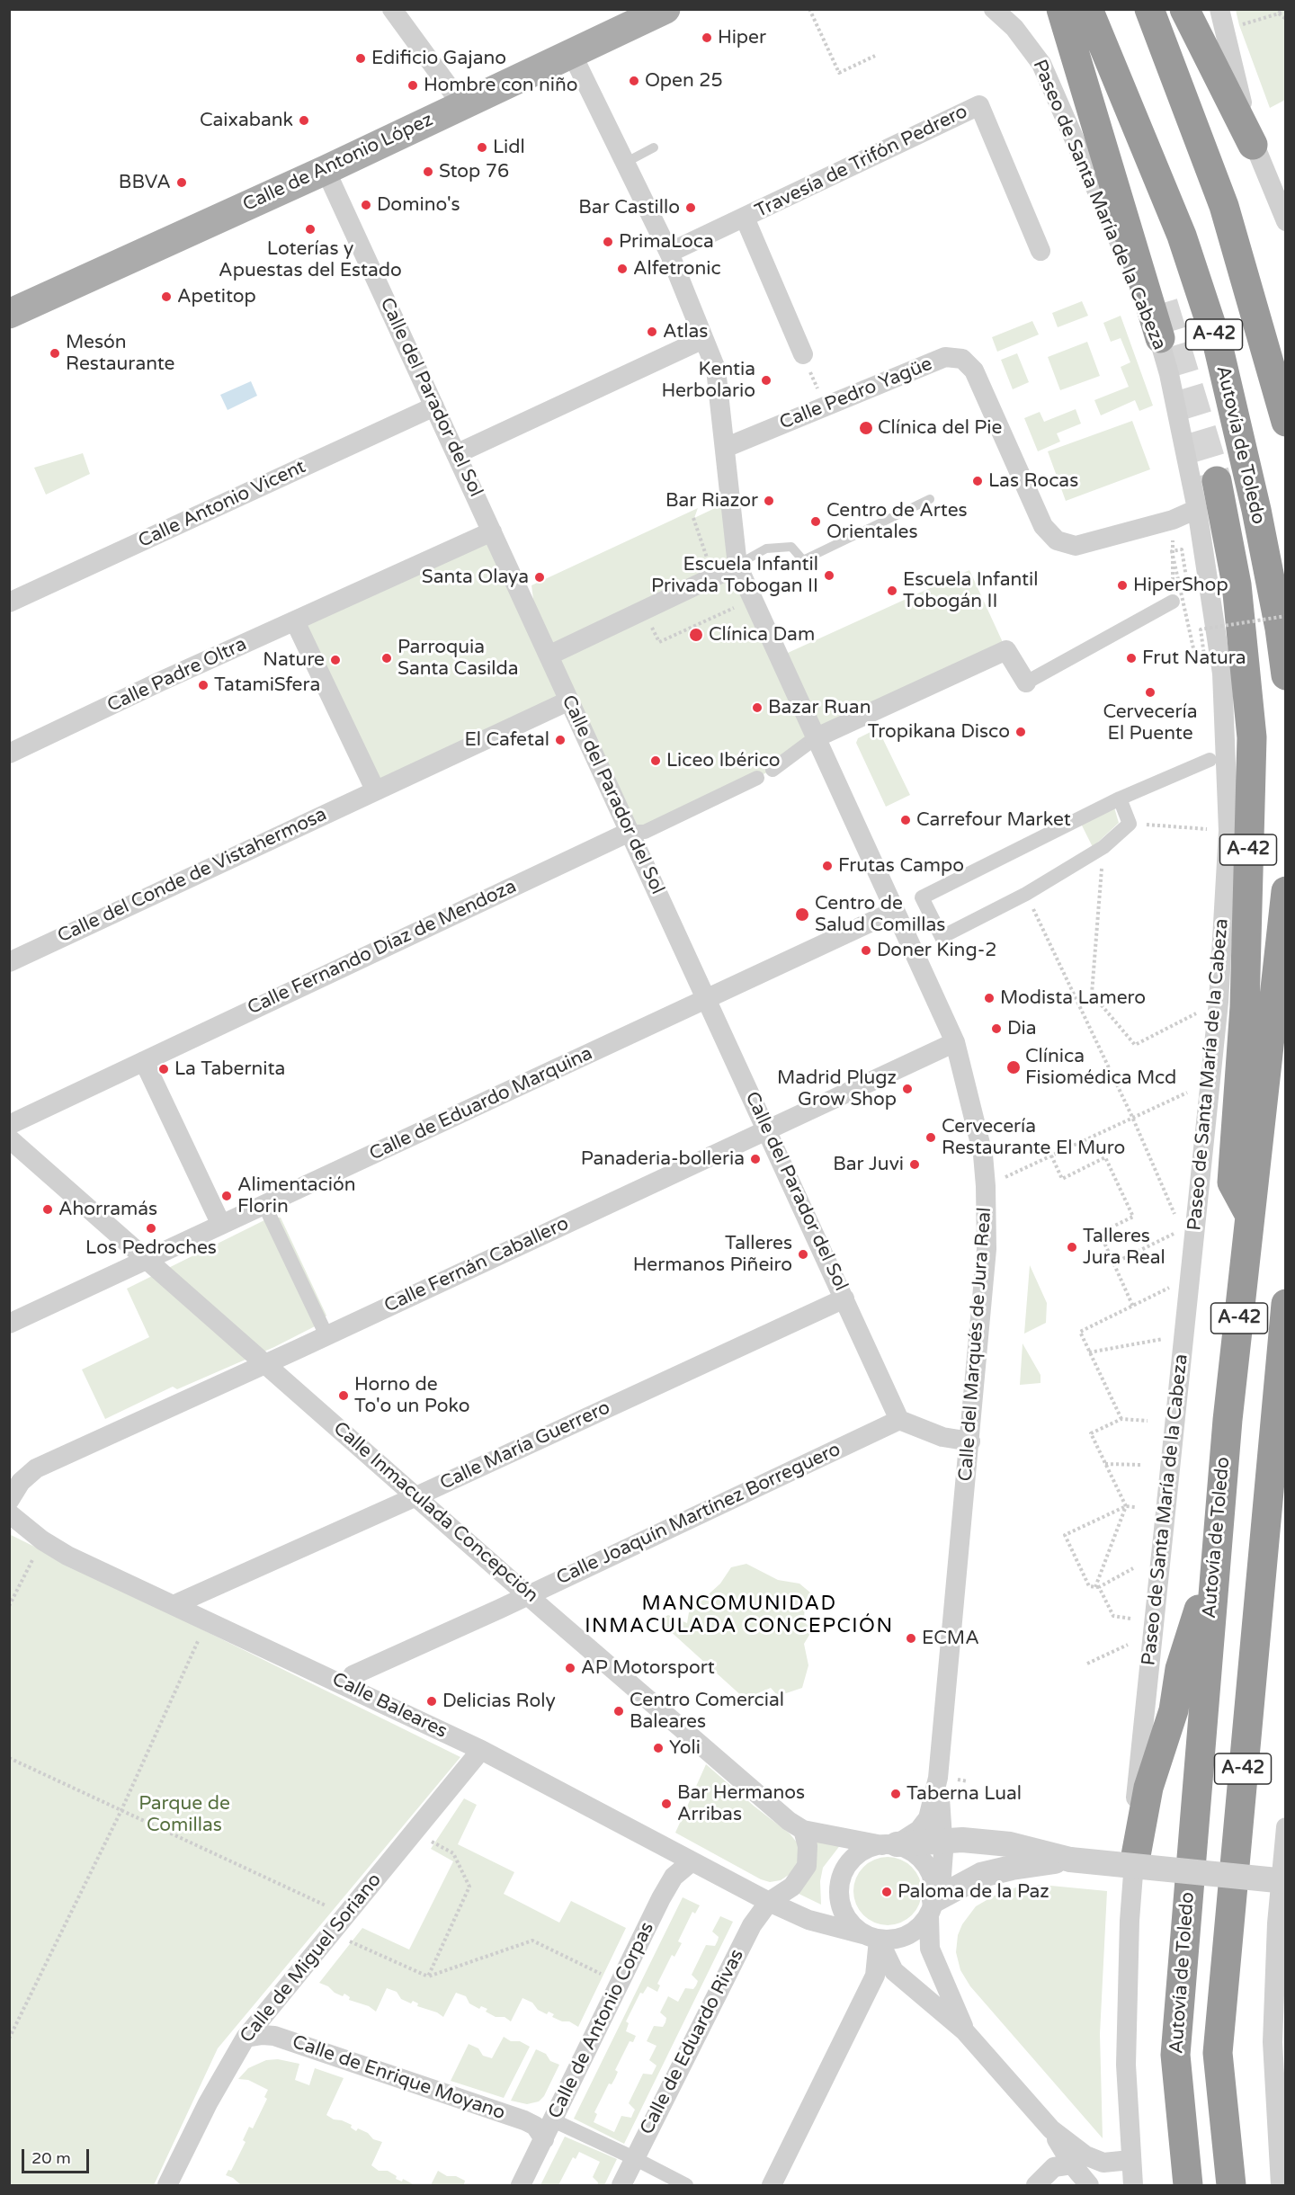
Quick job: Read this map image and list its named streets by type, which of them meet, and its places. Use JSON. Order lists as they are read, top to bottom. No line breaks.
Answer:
{"streets":{"highway":["A-42","Autovía de Toledo"],"main road":["Calle de Antonio López"],"street":["Travesía de Trifón Pedrero","Paseo de Santa María de la Cabeza","Calle Pedro Yagüe","Calle del Parador del Sol","Calle Antonio Vicent","Calle Padre Oltra","Calle del Conde de Vistahermosa","Calle Fernando Díaz de Mendoza","Calle de Eduardo Marquina","Calle Fernán Caballero","Calle del Marqués de Jura Real","Calle María Guerrero","Calle Inmaculada Concepción","Calle Joaquín Martínez Borreguero","Calle Baleares","Calle de Miguel Soriano","Calle de Antonio Corpas","Calle de Eduardo Rivas","Calle de Enrique Moyano"]},"crossings":[["Travesía de Trifón Pedrero","Calle del Marqués de Jura Real"],["Calle de Antonio López","Calle del Parador del Sol"],["Calle de Antonio López","Calle del Marqués de Jura Real"],["Paseo de Santa María de la Cabeza","A-42"],["Paseo de Santa María de la Cabeza","Calle Pedro Yagüe"],["A-42","Autovía de Toledo"],["Calle Pedro Yagüe","Calle del Marqués de Jura Real"],["Calle del Parador del Sol","Calle Antonio Vicent"],["Calle del Parador del Sol","Calle Padre Oltra"],["Calle del Parador del Sol","Calle del Conde de Vistahermosa"],["Calle del Parador del Sol","Calle Fernando Díaz de Mendoza"],["Calle del Parador del Sol","Calle de Eduardo Marquina"],["Calle del Parador del Sol","Calle Fernán Caballero"],["Calle del Parador del Sol","Calle María Guerrero"],["Calle del Parador del Sol","Calle Joaquín Martínez Borreguero"],["Calle de Eduardo Marquina","Calle del Marqués de Jura Real"],["Calle de Eduardo Marquina","Calle Inmaculada Concepción"],["Calle Fernán Caballero","Calle del Marqués de Jura Real"],["Calle Fernán Caballero","Calle Inmaculada Concepción"],["Calle del Marqués de Jura Real","Calle Inmaculada Concepción"],["Calle del Marqués de Jura Real","Calle Baleares"],["Calle María Guerrero","Calle Inmaculada Concepción"],["Calle María Guerrero","Calle Baleares"],["Calle Inmaculada Concepción","Calle Joaquín Martínez Borreguero"],["Calle Inmaculada Concepción","Calle Baleares"],["Calle Inmaculada Concepción","Calle de Eduardo Rivas"],["Calle Joaquín Martínez Borreguero","Calle Baleares"],["Calle Baleares","Calle de Miguel Soriano"],["Calle Baleares","Calle de Antonio Corpas"],["Calle Baleares","Calle de Eduardo Rivas"],["Calle de Miguel Soriano","Calle de Enrique Moyano"],["Calle de Antonio Corpas","Calle de Enrique Moyano"]],"districts":["MANCOMUNIDAD INMACULADA CONCEPCIÓN"],"parks":["Parque de Comillas"],"places":["Hiper","Edificio Gajano","Open 25","Hombre con niño","Caixabank","Lidl","Stop 76","BBVA","Domino's","Bar Castillo","Loterías y Apuestas del Estado","PrimaLoca","Alfetronic","Apetitop","Atlas","Mesón Restaurante","Kentia Herbolario","Clínica del Pie","Las Rocas","Bar Riazor","Centro de Artes Orientales","Escuela Infantil Privada Tobogan II","Santa Olaya","HiperShop","Escuela Infantil Tobogán II","Clínica Dam","Parroquia Santa Casilda","Frut Natura","Nature","TatamiSfera","Cervecería El Puente","Bazar Ruan","Tropikana Disco","El Cafetal","Liceo Ibérico","Carrefour Market","Frutas Campo","Centro de Salud Comillas","Doner King-2","Modista Lamero","Dia","Clínica Fisiomédica Mcd","La Tabernita","Madrid Plugz Grow Shop","Cervecería Restaurante El Muro","Panaderia-bolleria","Bar Juvi","Alimentación Florin","Ahorramás","Los Pedroches","Talleres Jura Real","Talleres Hermanos Piñeiro","Horno de To'o un Poko","ECMA","AP Motorsport","Delicias Roly","Centro Comercial Baleares","Yoli","Taberna Lual","Bar Hermanos Arribas","Paloma de la Paz"],"scale_bar":"20 m"}
